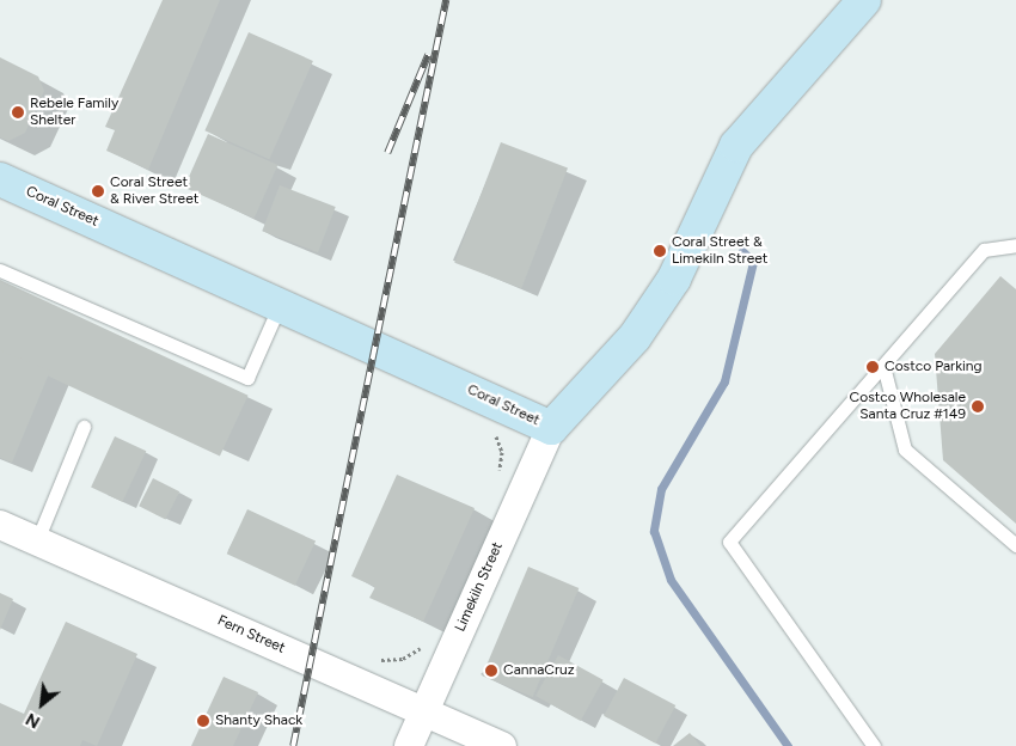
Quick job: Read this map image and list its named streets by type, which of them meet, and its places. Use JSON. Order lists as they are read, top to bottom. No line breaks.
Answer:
{"streets":{"street":["Coral Street","Limekiln Street","Fern Street"]},"crossings":[["Coral Street","Limekiln Street"],["Limekiln Street","Fern Street"]],"places":["Rebele Family Shelter","Coral Street & River Street","Coral Street & Limekiln Street","Costco Parking","Costco Wholesale Santa Cruz #149","CannaCruz","Shanty Shack"],"north":"bottom left"}
